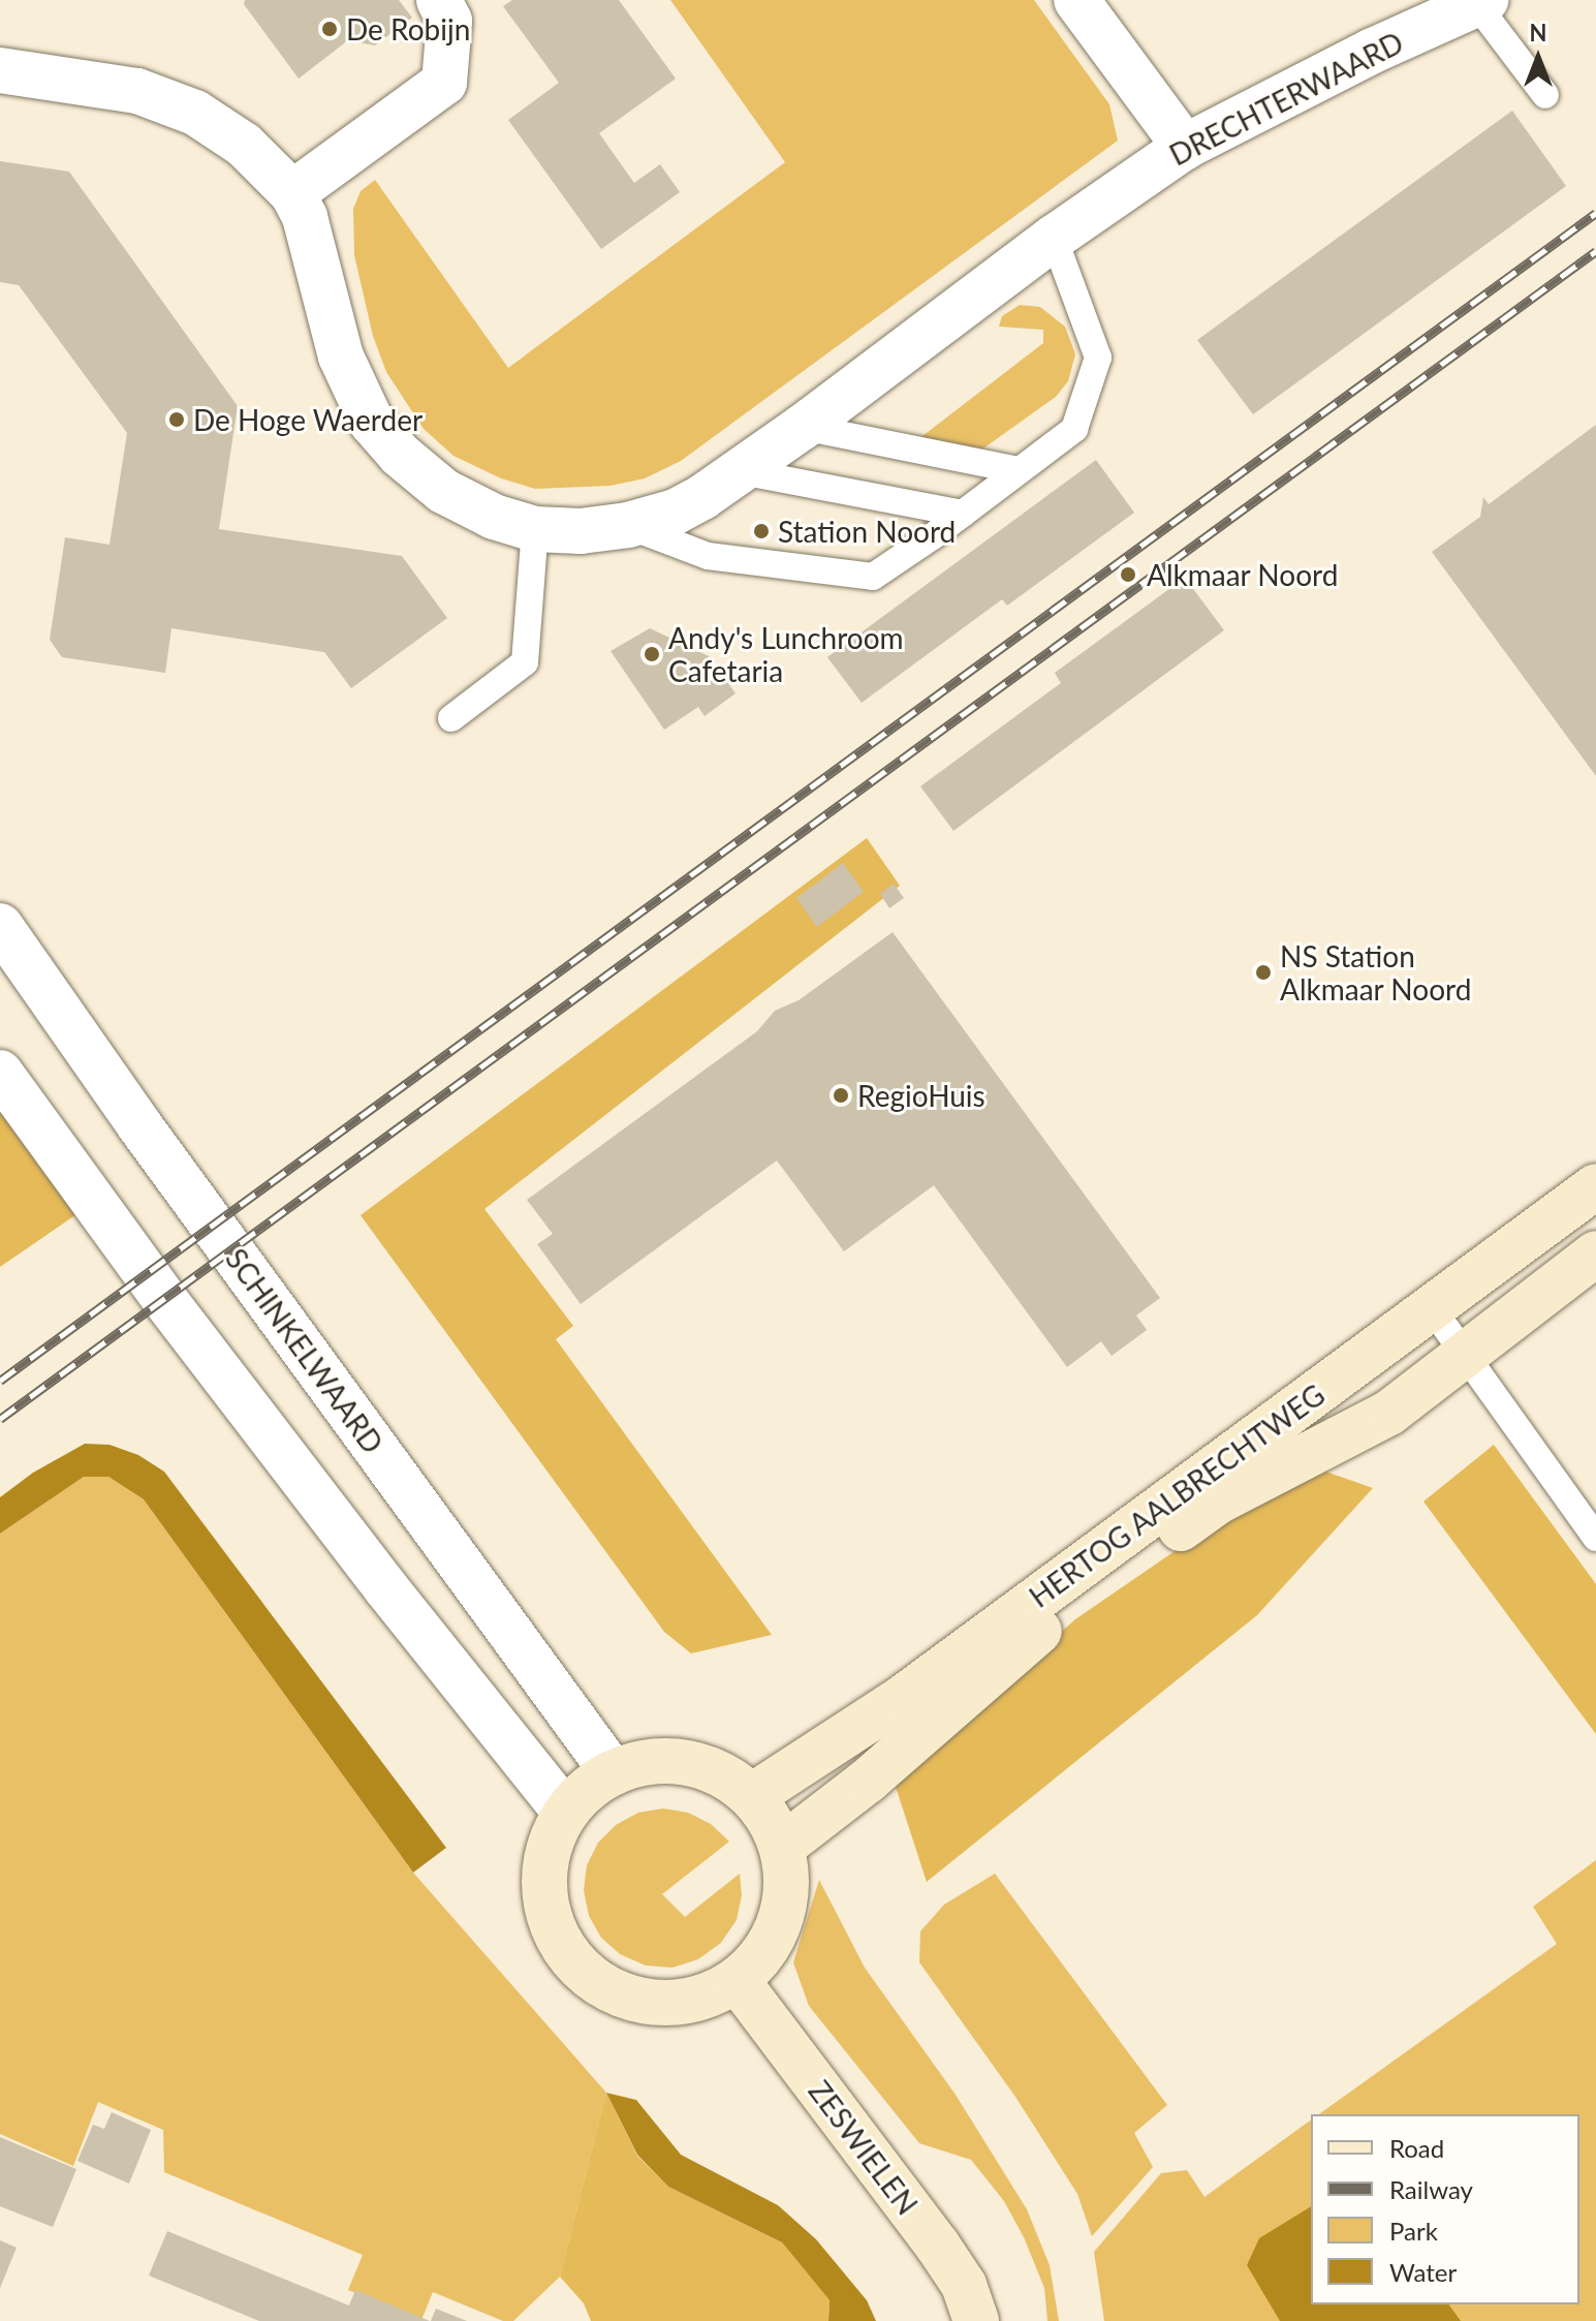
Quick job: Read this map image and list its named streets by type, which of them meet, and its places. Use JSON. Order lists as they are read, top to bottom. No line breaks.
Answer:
{"streets":{"main road":["HERTOG AALBRECHTWEG","ZESWIELEN"],"street":["DRECHTERWAARD","SCHINKELWAARD"]},"crossings":[["SCHINKELWAARD","HERTOG AALBRECHTWEG"],["SCHINKELWAARD","ZESWIELEN"],["HERTOG AALBRECHTWEG","ZESWIELEN"]],"places":["De Robijn","De Hoge Waerder","Station Noord","Alkmaar Noord","Andy's Lunchroom Cafetaria","NS Station Alkmaar Noord","RegioHuis"],"legend":["Road","Railway","Park","Water"],"north":"top"}
